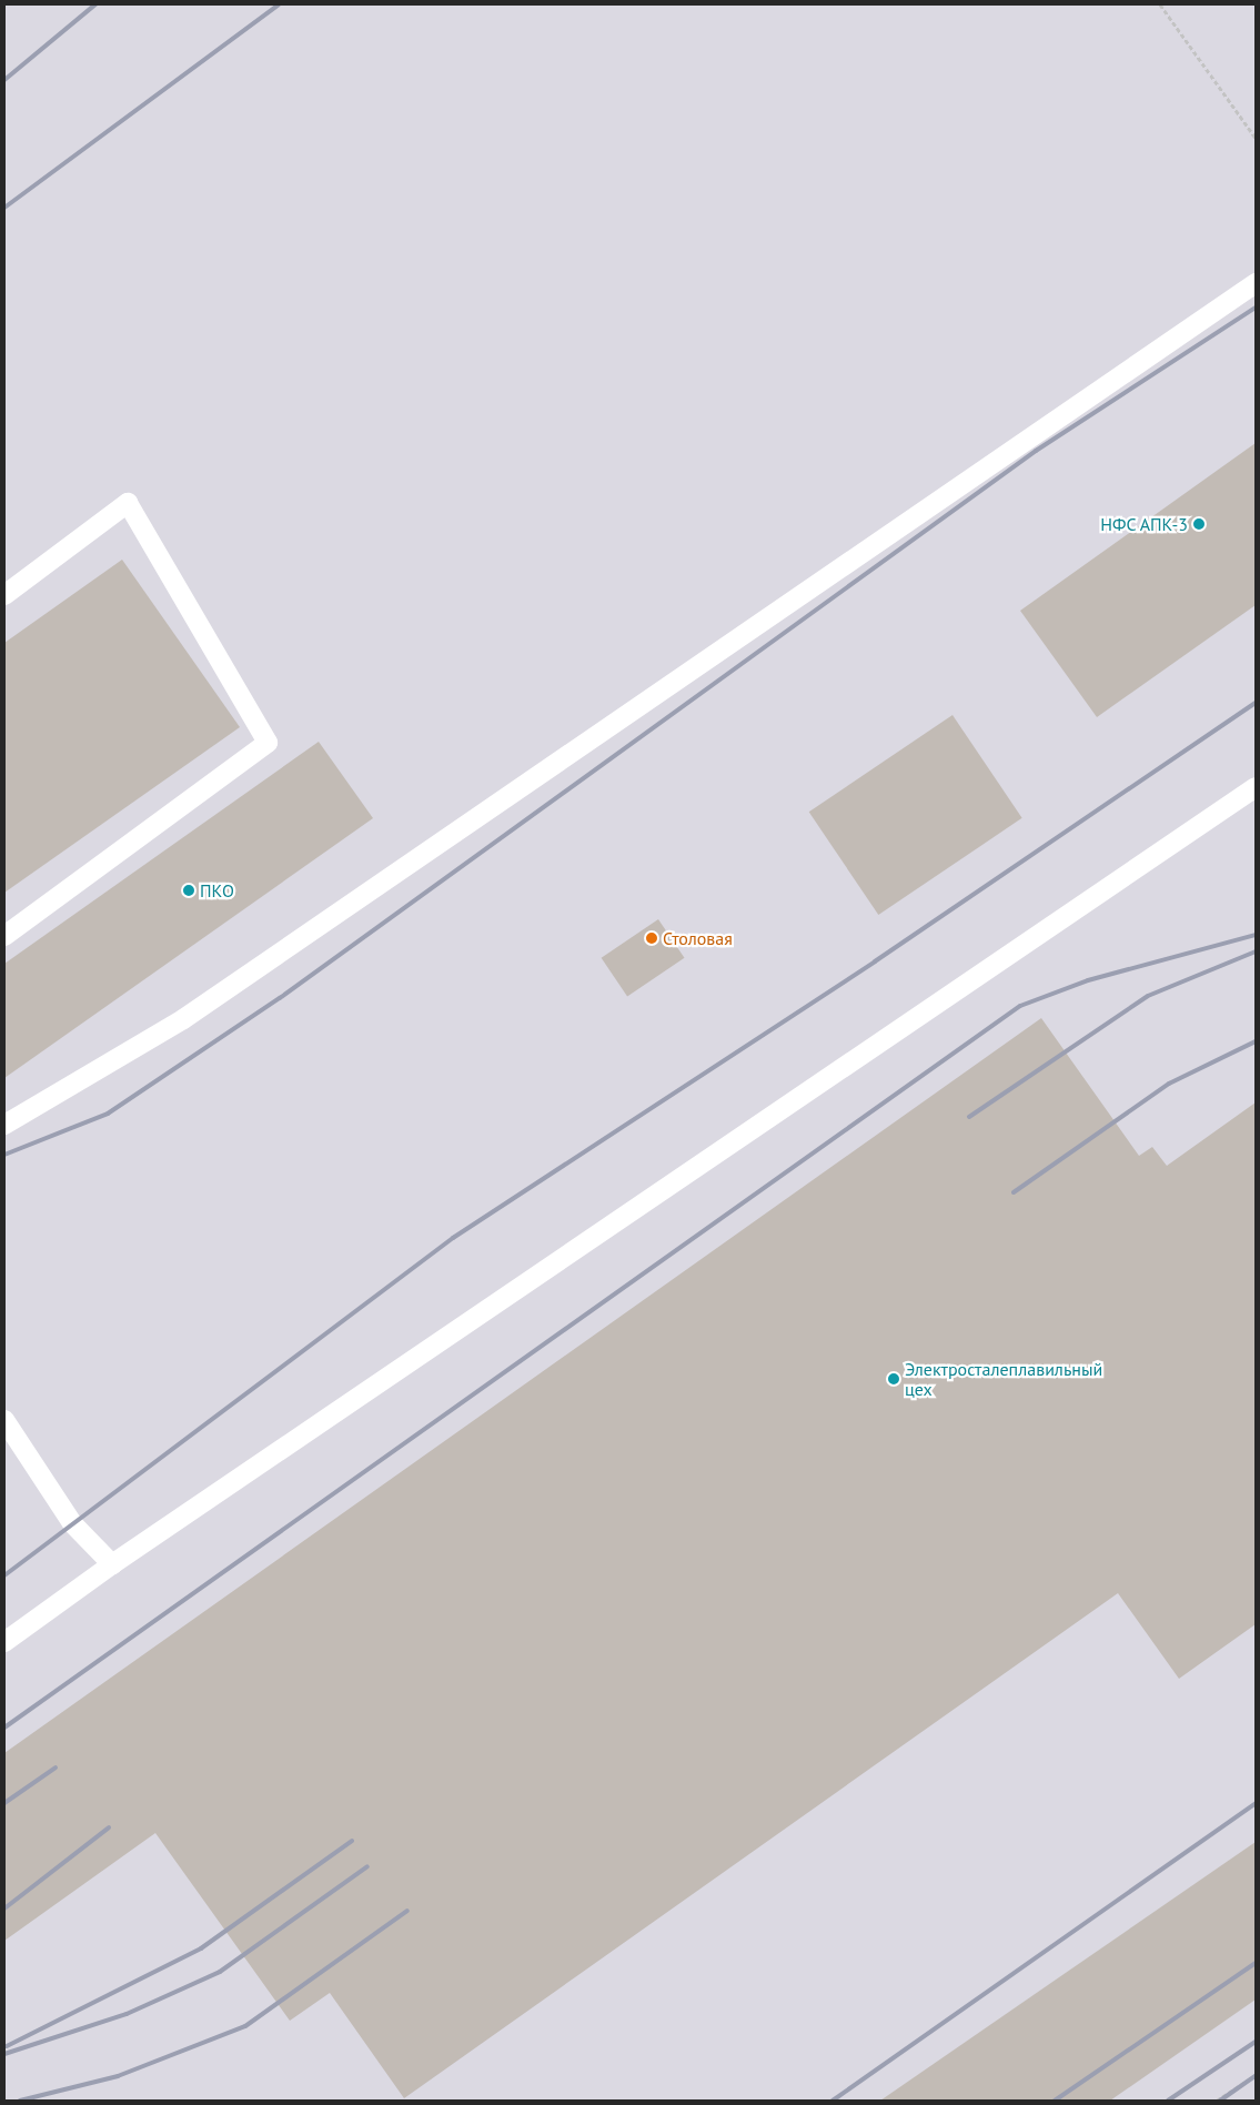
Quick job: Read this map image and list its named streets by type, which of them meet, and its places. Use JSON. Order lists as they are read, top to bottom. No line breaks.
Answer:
{"places":["НФС АПК-3","ПКО","Столовая","Электросталеплавильный цех"]}
